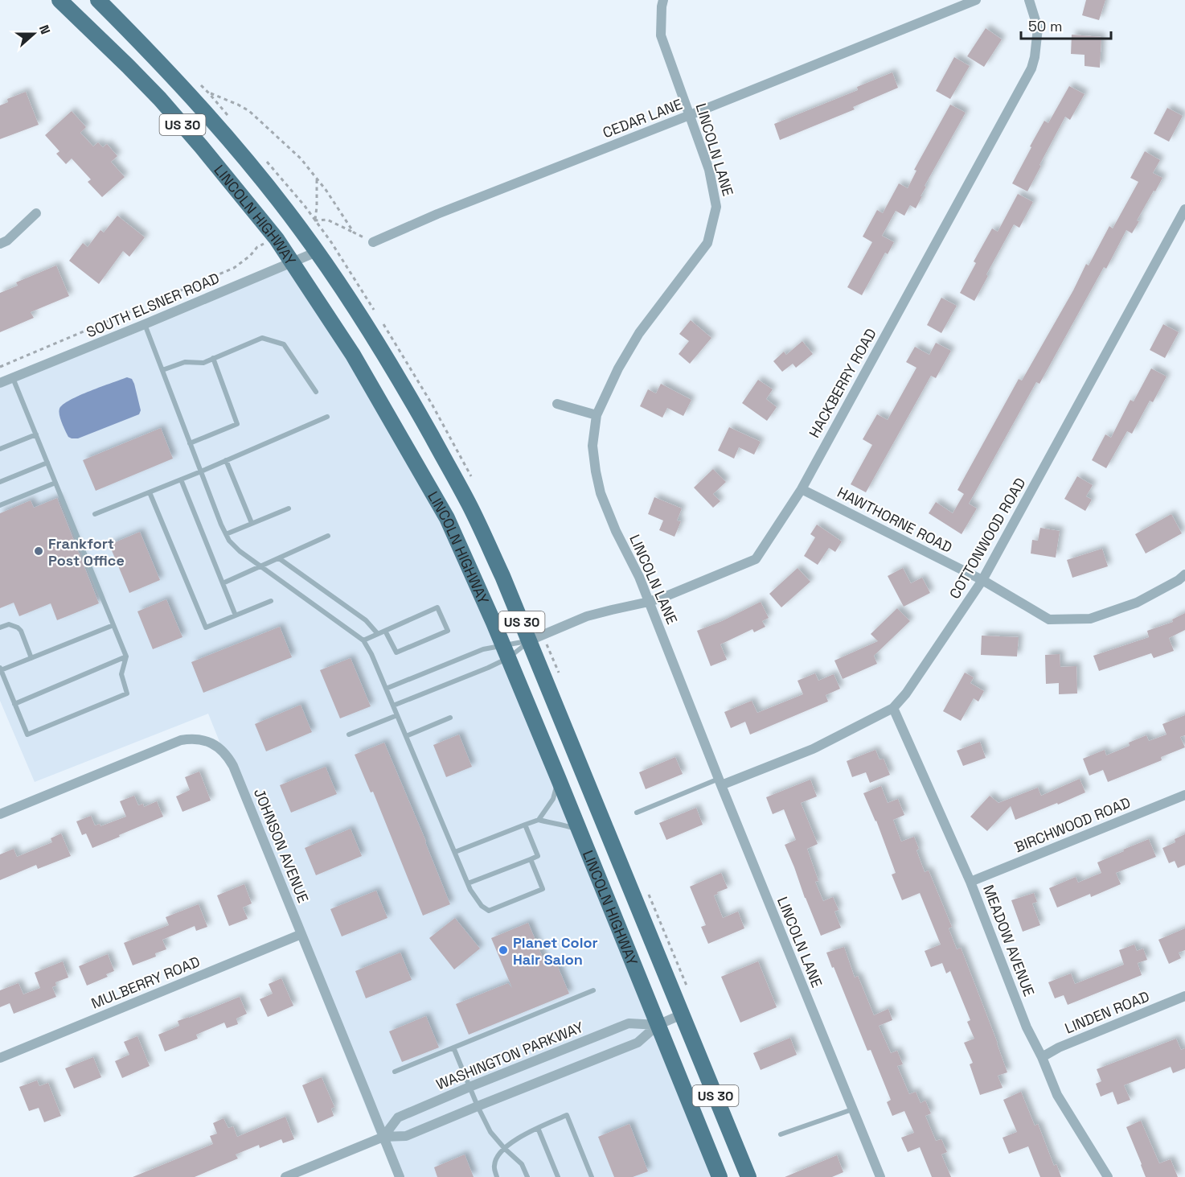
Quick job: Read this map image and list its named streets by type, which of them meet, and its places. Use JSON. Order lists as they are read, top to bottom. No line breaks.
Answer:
{"streets":{"main road":["US 30","LINCOLN HIGHWAY"],"street":["CEDAR LANE","LINCOLN LANE","SOUTH ELSNER ROAD","HACKBERRY ROAD","HAWTHORNE ROAD","COTTONWOOD ROAD","BIRCHWOOD ROAD","JOHNSON AVENUE","MEADOW AVENUE","MULBERRY ROAD","LINDEN ROAD","WASHINGTON PARKWAY"]},"crossings":[["CEDAR LANE","LINCOLN LANE"],["LINCOLN LANE","HACKBERRY ROAD"],["LINCOLN LANE","COTTONWOOD ROAD"],["LINCOLN HIGHWAY","SOUTH ELSNER ROAD"],["LINCOLN HIGHWAY","HACKBERRY ROAD"],["LINCOLN HIGHWAY","WASHINGTON PARKWAY"],["HACKBERRY ROAD","HAWTHORNE ROAD"],["HAWTHORNE ROAD","COTTONWOOD ROAD"],["COTTONWOOD ROAD","MEADOW AVENUE"],["BIRCHWOOD ROAD","MEADOW AVENUE"],["JOHNSON AVENUE","MULBERRY ROAD"],["JOHNSON AVENUE","WASHINGTON PARKWAY"],["MEADOW AVENUE","LINDEN ROAD"]],"places":["Frankfort Post Office","Planet Color Hair Salon"],"scale_bar":"50 m","north":"right"}
